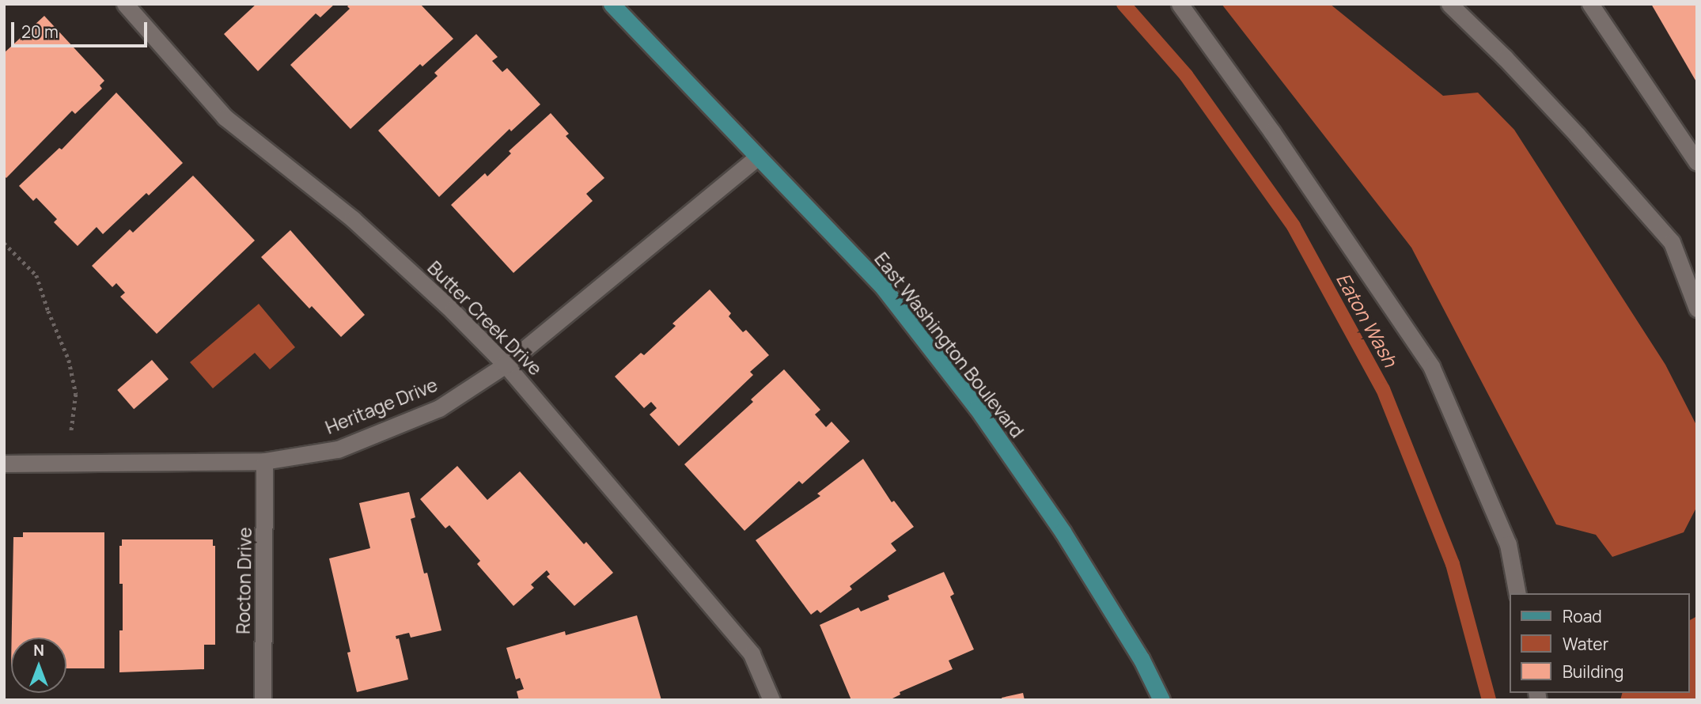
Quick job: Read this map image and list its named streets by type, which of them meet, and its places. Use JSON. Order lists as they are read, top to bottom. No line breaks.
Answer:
{"streets":{"main road":["East Washington Boulevard"],"street":["Butter Creek Drive","Heritage Drive","Rocton Drive"]},"crossings":[["Butter Creek Drive","Heritage Drive"],["East Washington Boulevard","Heritage Drive"],["Heritage Drive","Rocton Drive"]],"water":["Eaton Wash"],"legend":["Road","Water","Building"],"scale_bar":"20 m","north":"top"}
